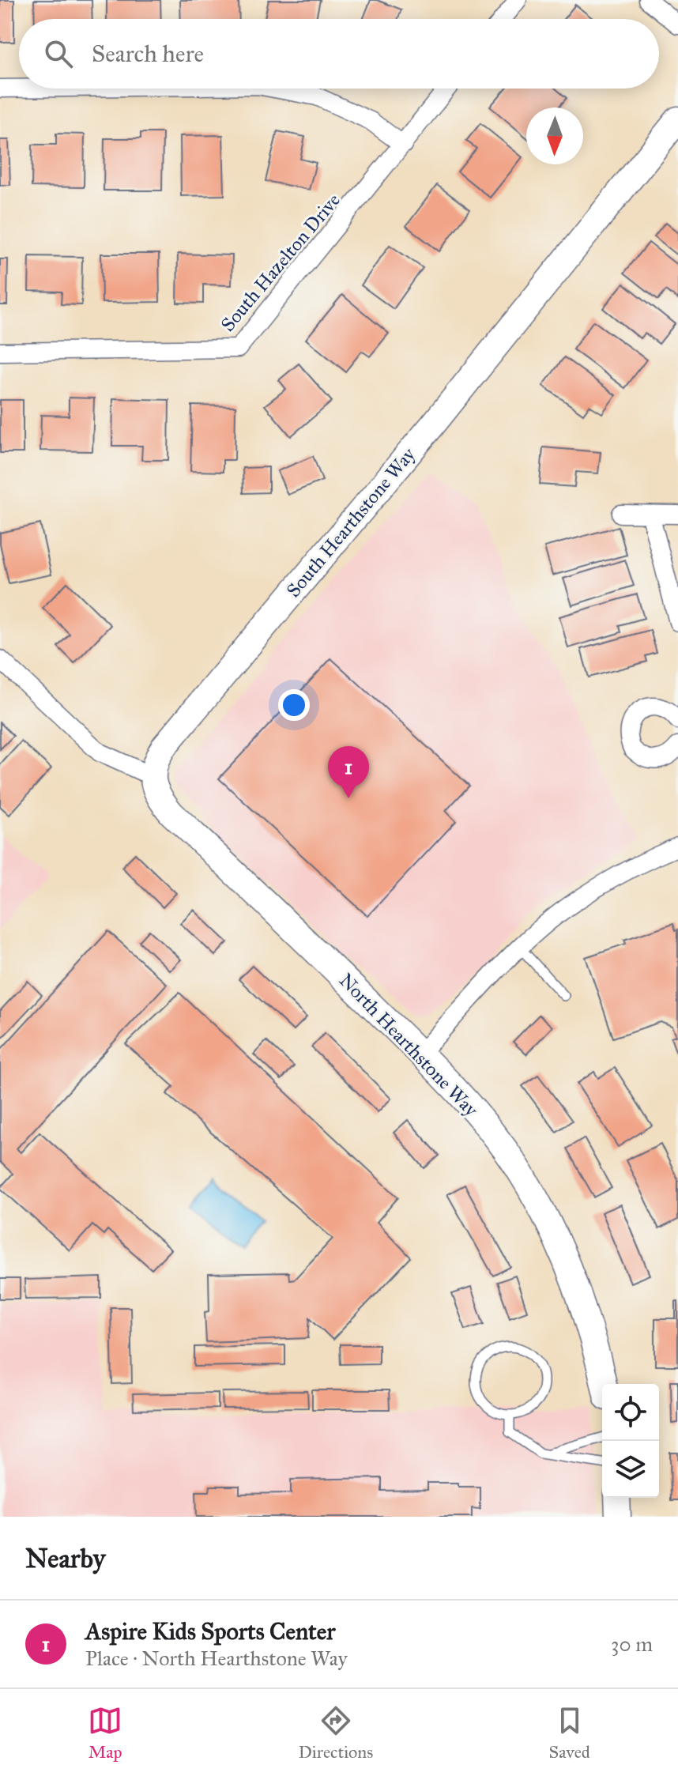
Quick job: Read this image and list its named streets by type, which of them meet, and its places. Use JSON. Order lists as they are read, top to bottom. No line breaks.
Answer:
{"streets":{"street":["South Hazelton Drive","South Hearthstone Way","North Hearthstone Way"]},"crossings":[["South Hearthstone Way","North Hearthstone Way"]],"north":"bottom","page":{"search":"Search here","pins":"1","heading":"Nearby","list":[{"mark":"1","name":"Aspire Kids Sports Center","note":"Place · North Hearthstone Way","value":"30 m"}],"nav":["Map","Directions","Saved"]}}
